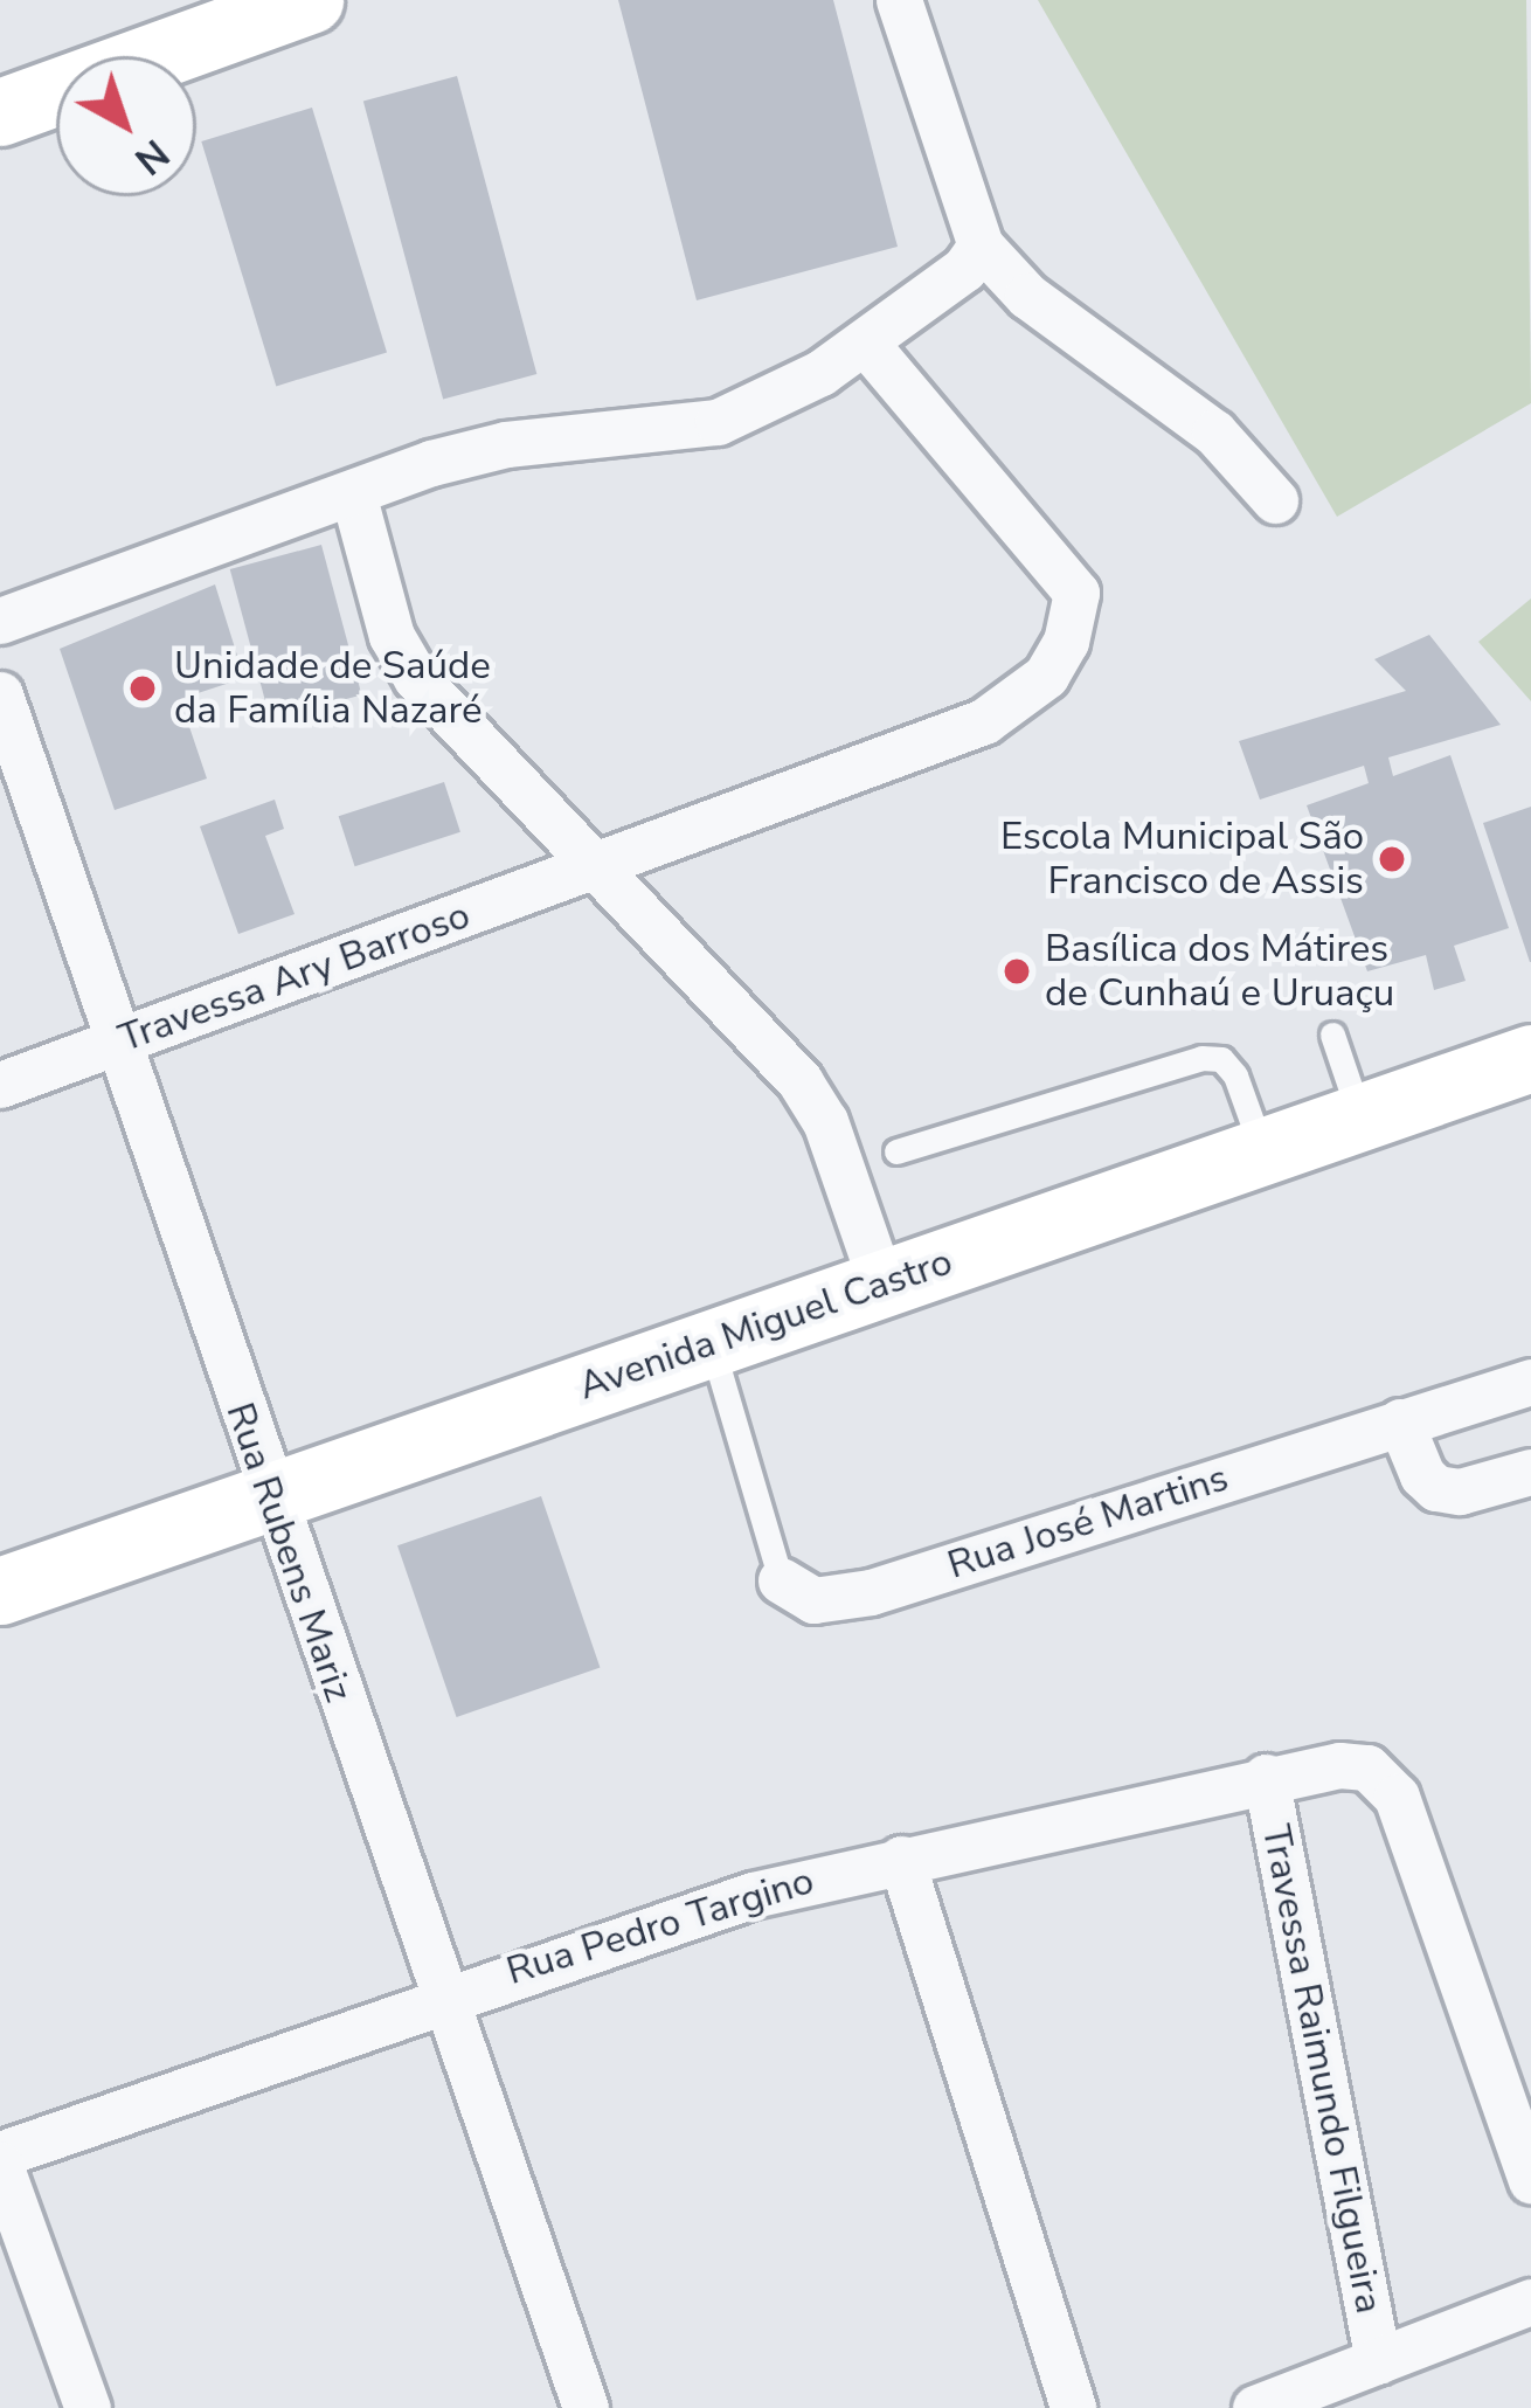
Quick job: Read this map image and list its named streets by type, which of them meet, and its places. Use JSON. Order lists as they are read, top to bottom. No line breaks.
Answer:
{"streets":{"main road":["Avenida Miguel Castro"],"street":["Travessa Ary Barroso","Rua José Martins","Rua Rubens Mariz","Rua Pedro Targino","Travessa Raimundo Filgueira"]},"crossings":[["Travessa Ary Barroso","Rua Rubens Mariz"],["Avenida Miguel Castro","Rua Rubens Mariz"],["Rua Rubens Mariz","Rua Pedro Targino"],["Rua Pedro Targino","Travessa Raimundo Filgueira"]],"places":["Unidade de Saúde da Família Nazaré","Escola Municipal São Francisco de Assis","Basílica dos Mátires de Cunhaú e Uruaçu"],"north":"bottom right"}
